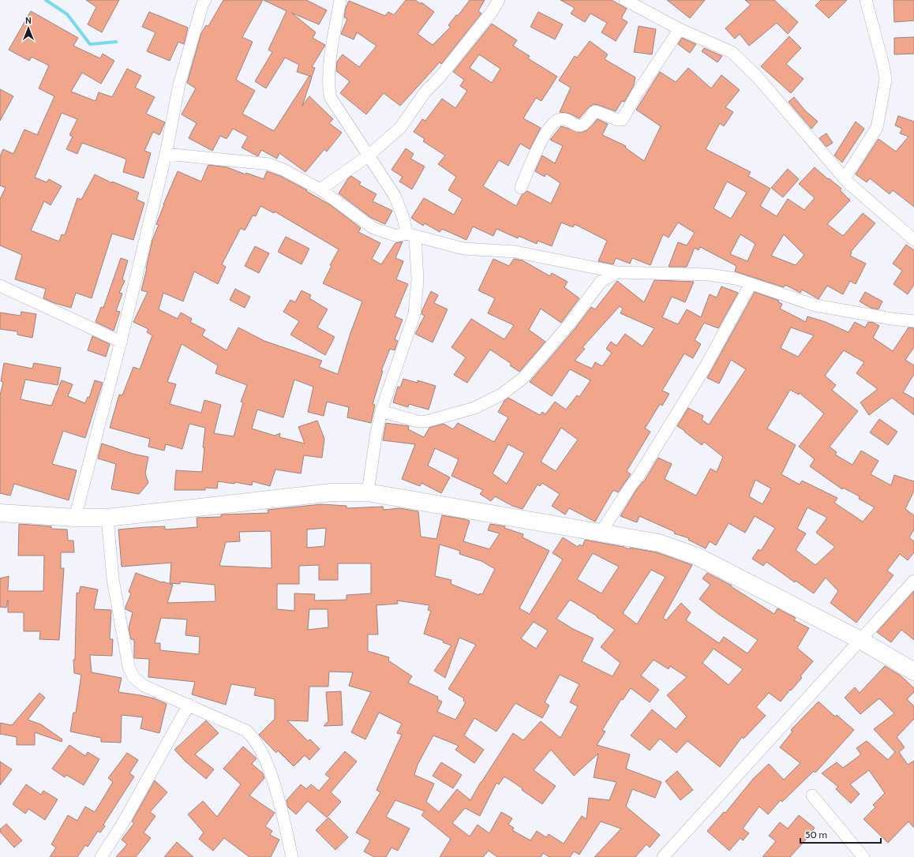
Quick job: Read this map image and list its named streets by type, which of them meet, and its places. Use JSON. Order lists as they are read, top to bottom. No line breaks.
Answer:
{"scale_bar":"50 m","north":"top"}
